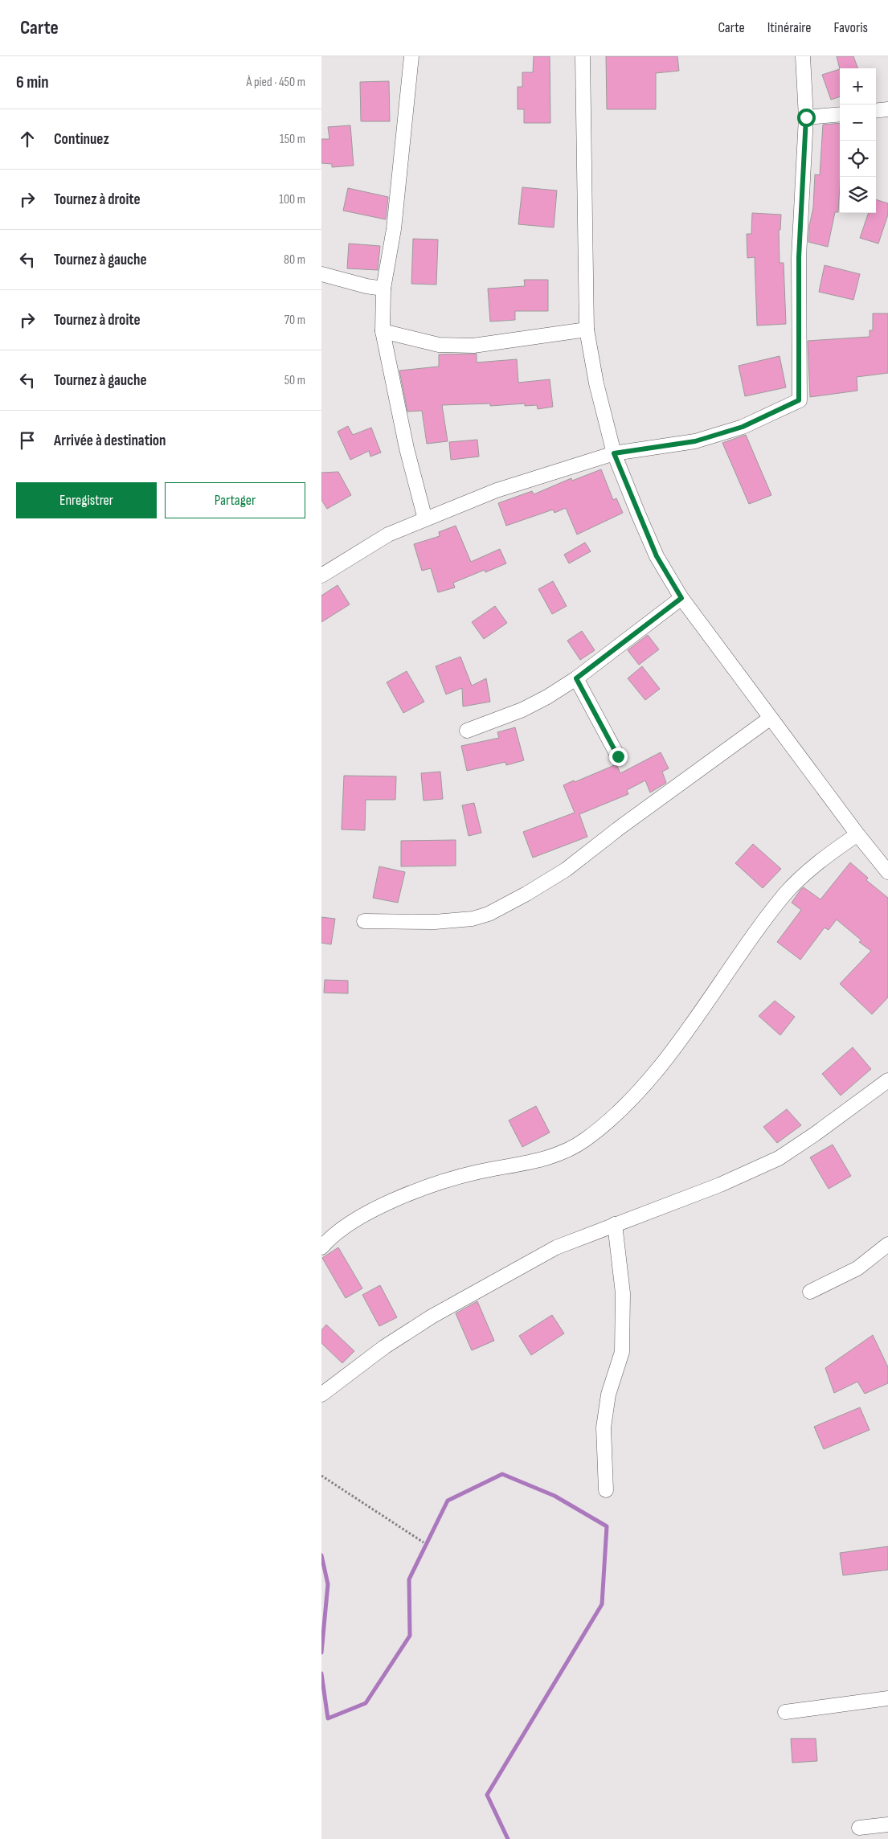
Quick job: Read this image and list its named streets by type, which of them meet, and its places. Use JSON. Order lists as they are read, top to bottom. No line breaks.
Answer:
{"page":{"header":"Carte","nav":["Carte","Itinéraire","Favoris"],"heading":["6 min","À pied · 450 m"],"map_buttons":["+","−"],"list":[["Continuez","150 m"],["Tournez à droite","100 m"],["Tournez à gauche","80 m"],["Tournez à droite","70 m"],["Tournez à gauche","50 m"],"Arrivée à destination"],"buttons":["Enregistrer","Partager"]}}
